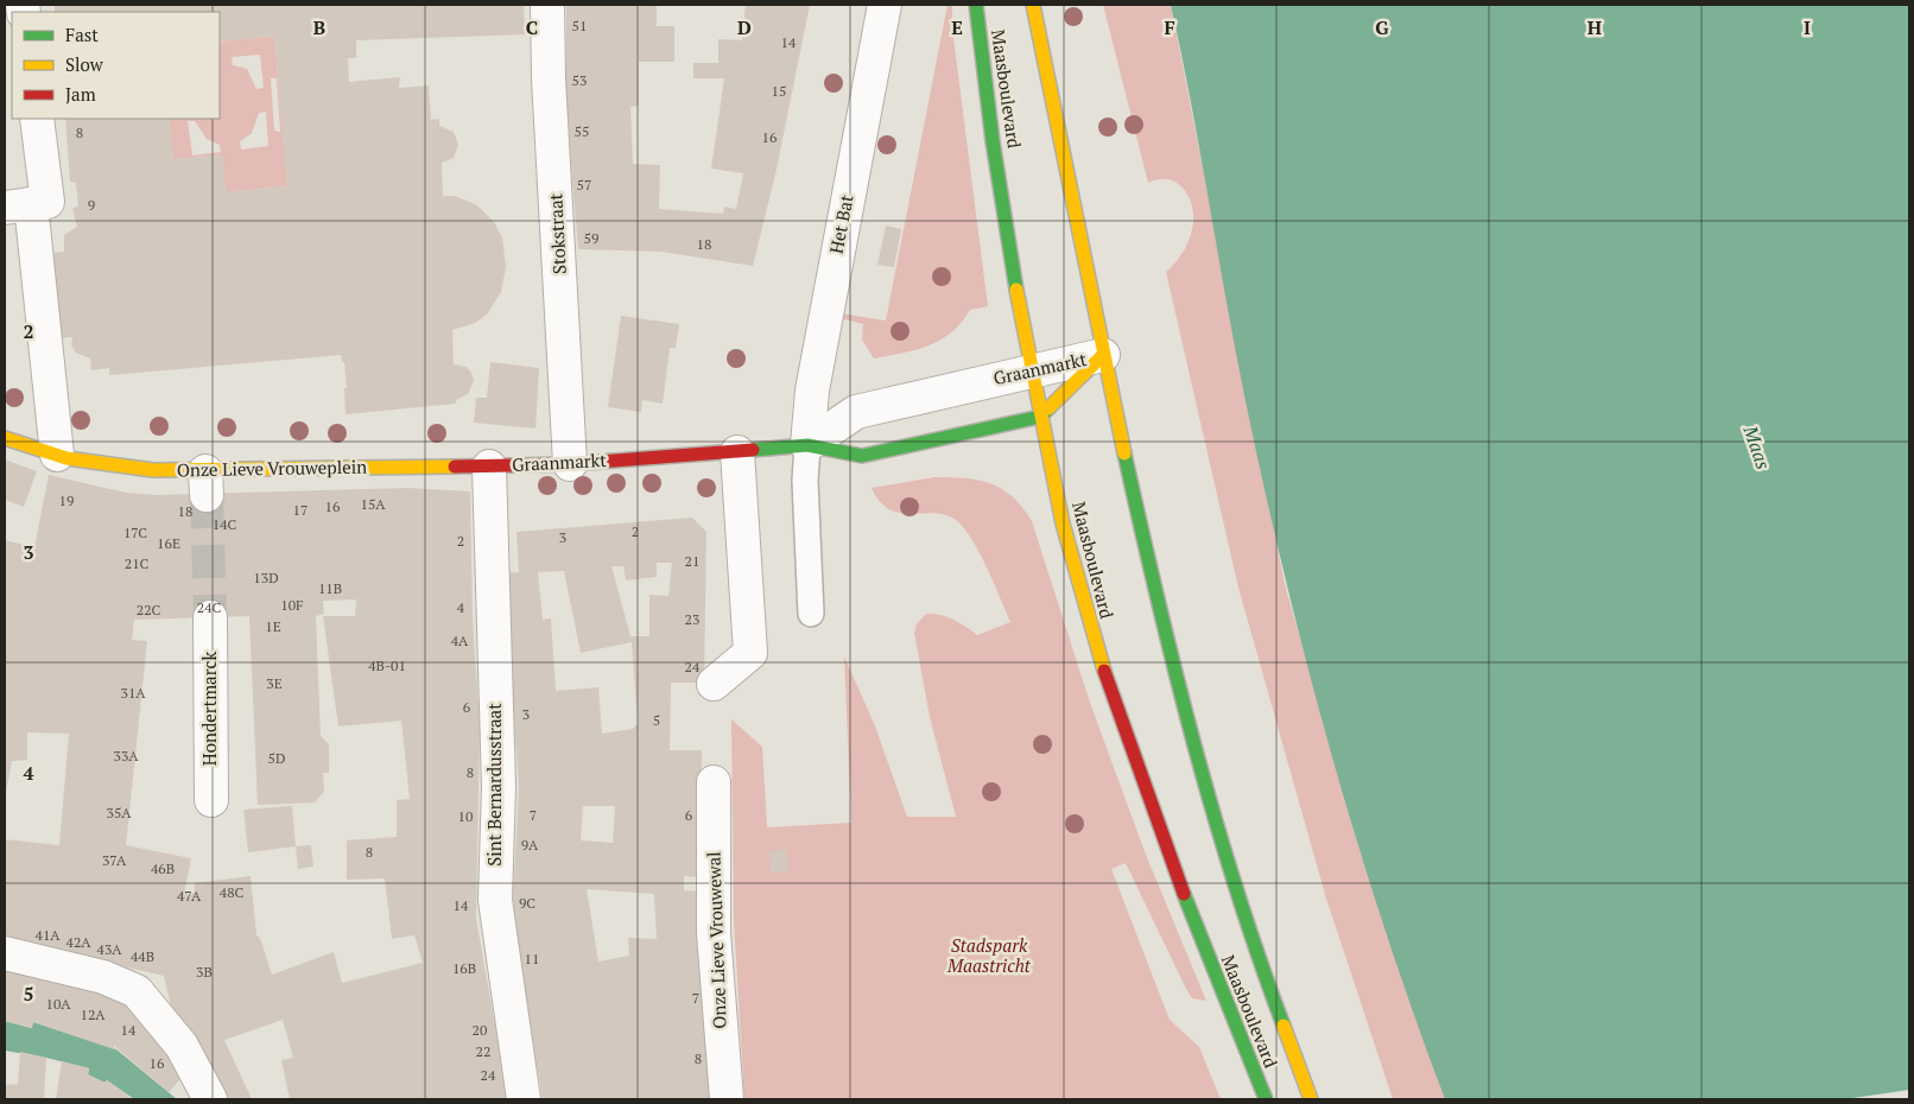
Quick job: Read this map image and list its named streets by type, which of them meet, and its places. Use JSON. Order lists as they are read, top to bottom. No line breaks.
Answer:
{"streets":{"main road":["Maasboulevard","Graanmarkt","Onze Lieve Vrouweplein"],"street":["Het Bat","Stokstraat","Hondertmarck","Sint Bernardusstraat","Onze Lieve Vrouwewal"]},"crossings":[["Maasboulevard","Graanmarkt"],["Het Bat","Graanmarkt"],["Stokstraat","Graanmarkt"],["Graanmarkt","Onze Lieve Vrouweplein"],["Graanmarkt","Sint Bernardusstraat"],["Onze Lieve Vrouweplein","Sint Bernardusstraat"]],"water":["Maas"],"parks":["Stadspark Maastricht"],"house_numbers":["51","14","53","15","55","8","16","57","9","59","18","19","15A","16","17","18","14C","2","17C","3","2","16E","21","21C","13D","11B","10F","24C","4","22C","23","1E","4A","4B-01","24","3E","31A","6","3","5","33A","5D","8","35A","7","6","10","9A","8","37A","46B","48C","47A","9C","14","41A","42A","43A","44B","11","16B","3B","7","10A","12A","14","20","22","8","16","24"],"legend":["Fast","Slow","Jam"],"grid":{"columns":["B","C","D","E","F","G","H","I"],"rows":["2","3","4","5"]}}
